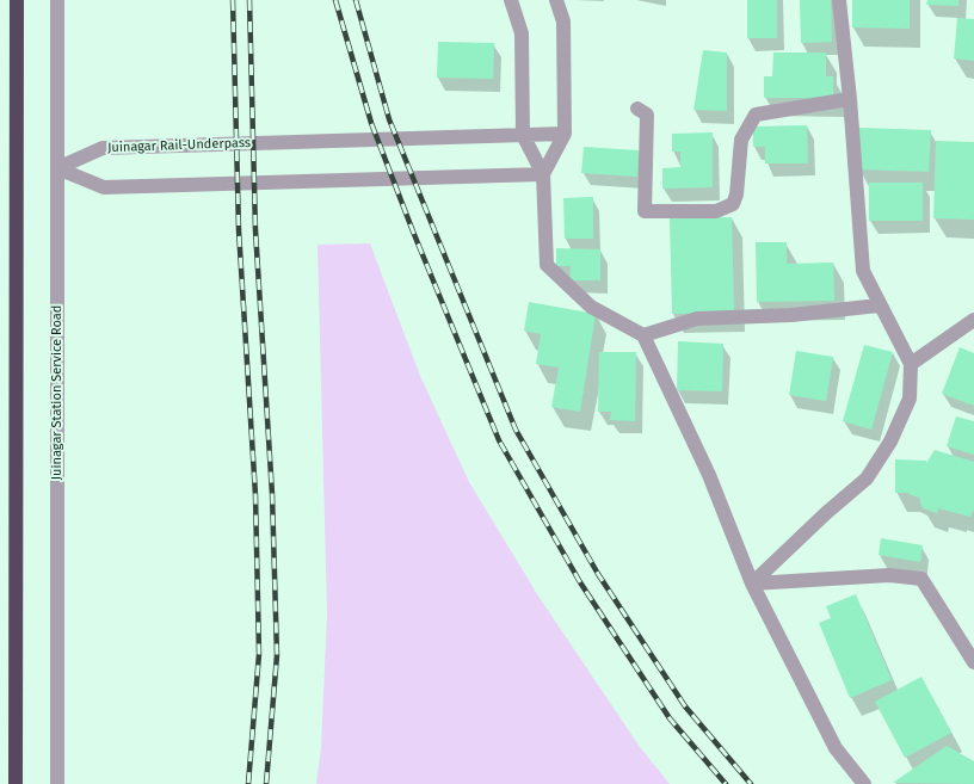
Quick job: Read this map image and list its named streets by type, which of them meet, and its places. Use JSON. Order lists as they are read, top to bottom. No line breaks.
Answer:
{"streets":{"street":["Juinagar Rail-Underpass","Juinagar Station Service Road"]},"crossings":[["Juinagar Rail-Underpass","Juinagar Station Service Road"]]}
